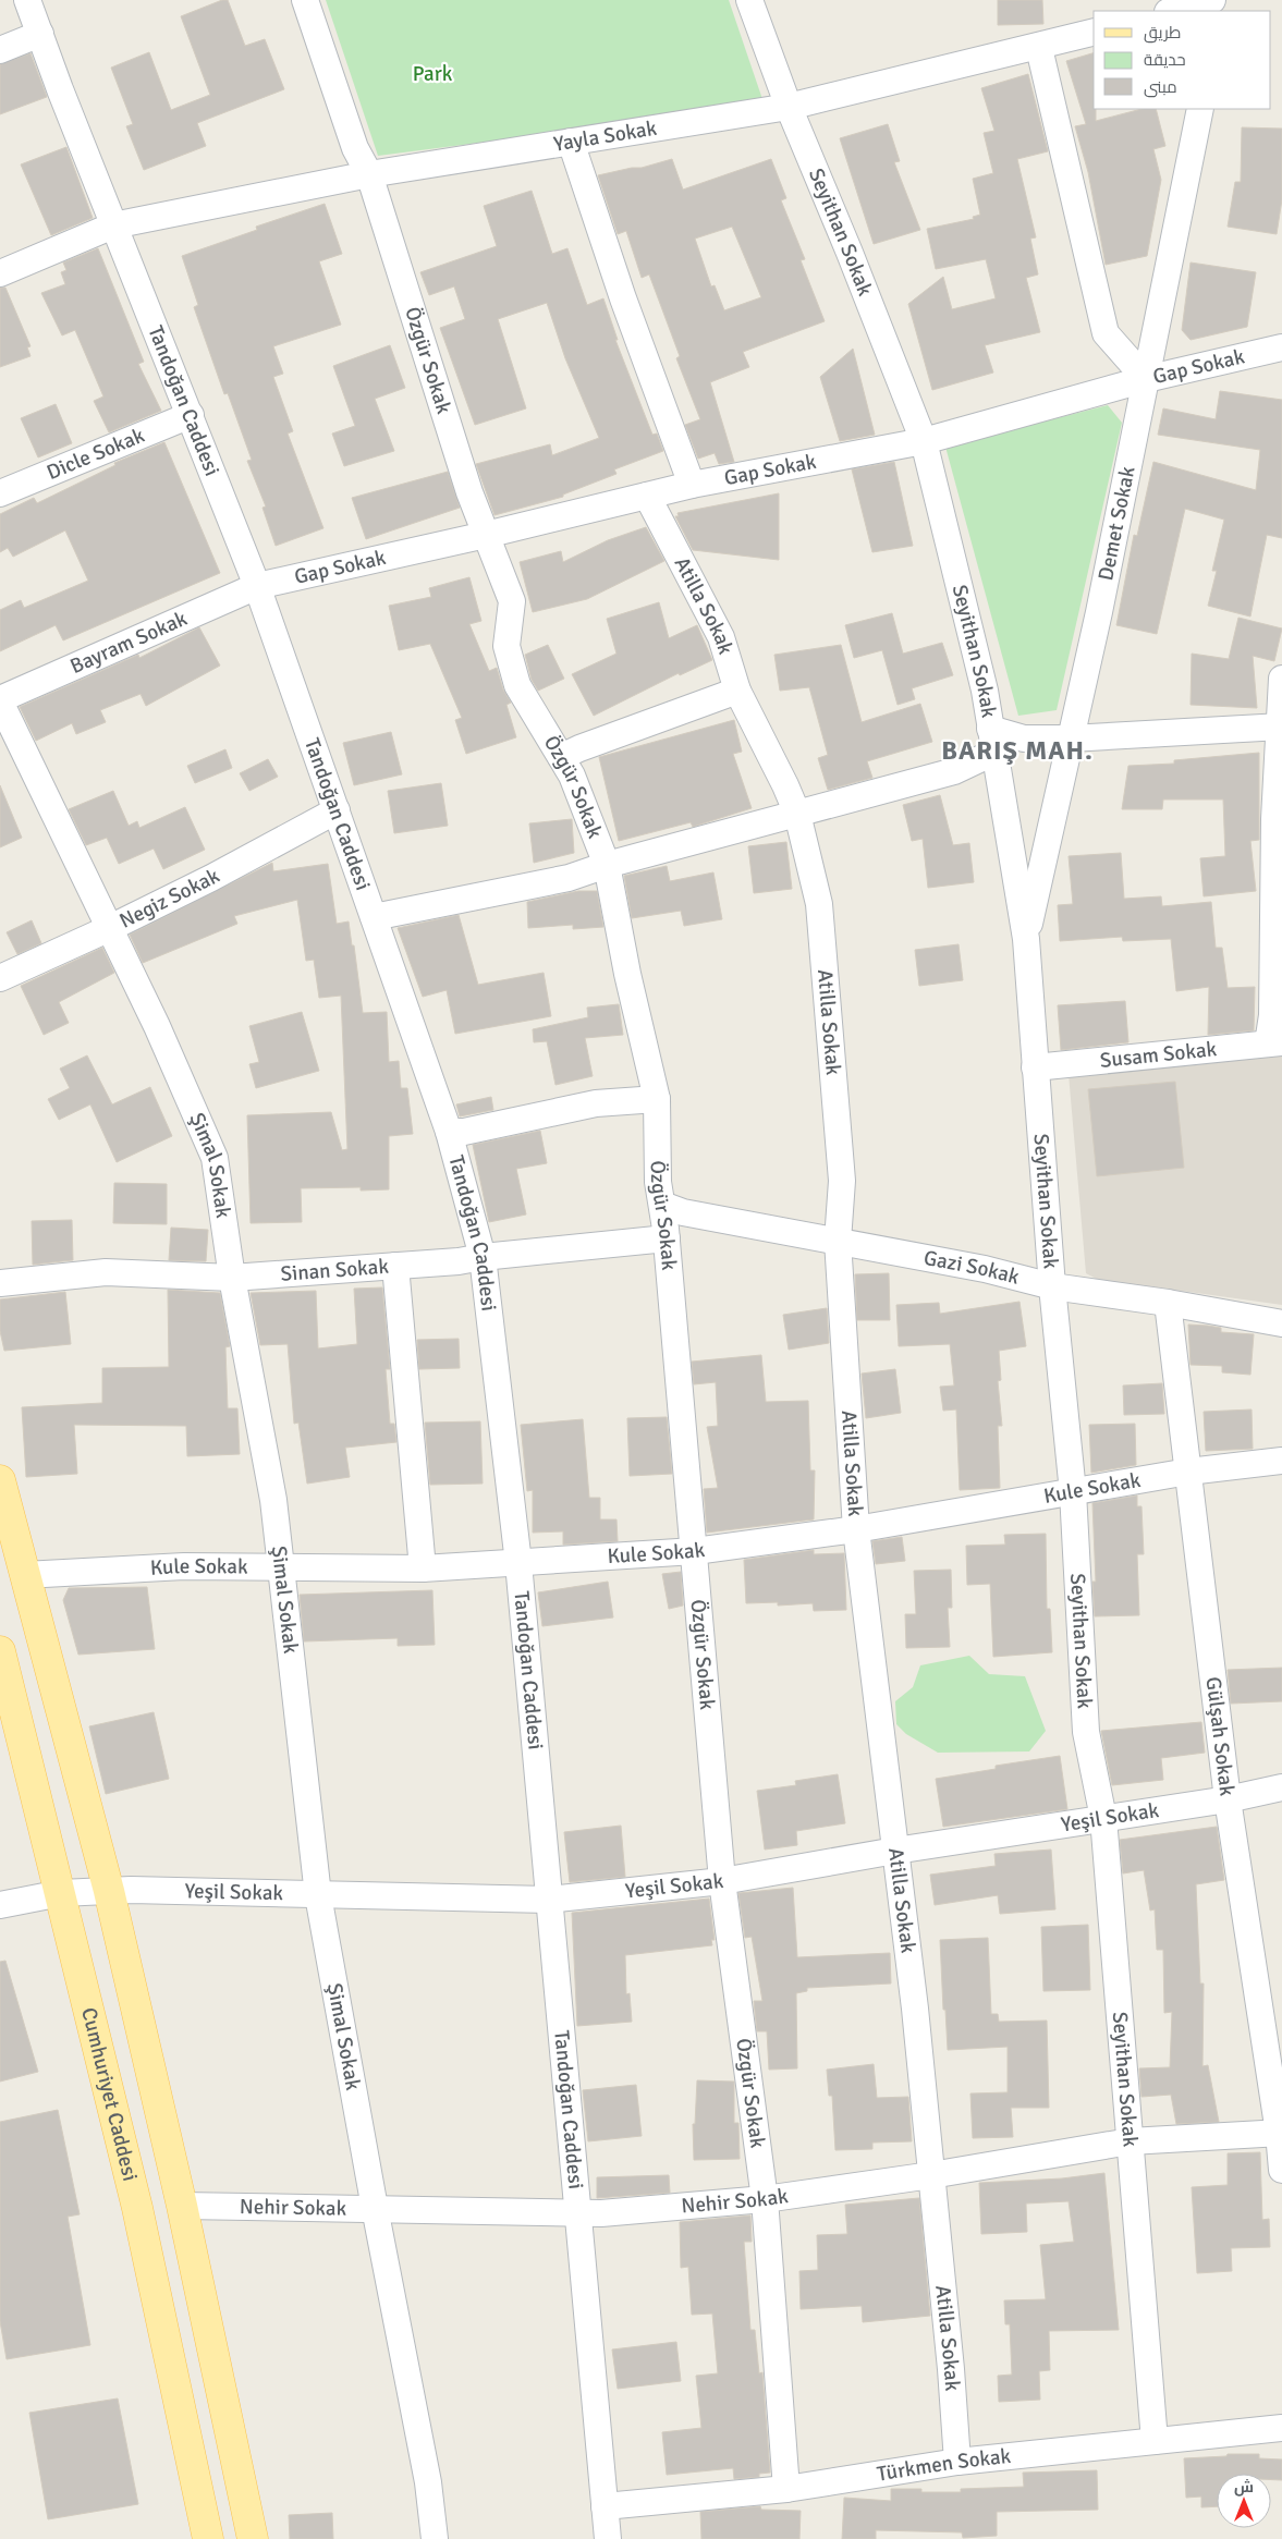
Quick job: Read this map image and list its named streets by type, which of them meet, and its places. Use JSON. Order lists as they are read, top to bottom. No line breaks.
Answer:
{"streets":{"main road":["Cumhuriyet Caddesi"],"street":["Yayla Sokak","Seyithan Sokak","Özgür Sokak","Gap Sokak","Tandoğan Caddesi","Dicle Sokak","Demet Sokak","Atilla Sokak","Bayram Sokak","Negiz Sokak","Susam Sokak","Şimal Sokak","Gazi Sokak","Sinan Sokak","Kule Sokak","Gülşah Sokak","Yeşil Sokak","Nehir Sokak","Türkmen Sokak"]},"crossings":[["Yayla Sokak","Seyithan Sokak"],["Yayla Sokak","Özgür Sokak"],["Yayla Sokak","Tandoğan Caddesi"],["Seyithan Sokak","Gap Sokak"],["Seyithan Sokak","Demet Sokak"],["Seyithan Sokak","Susam Sokak"],["Seyithan Sokak","Gazi Sokak"],["Seyithan Sokak","Kule Sokak"],["Seyithan Sokak","Yeşil Sokak"],["Seyithan Sokak","Nehir Sokak"],["Seyithan Sokak","Türkmen Sokak"],["Özgür Sokak","Gap Sokak"],["Özgür Sokak","Gazi Sokak"],["Özgür Sokak","Sinan Sokak"],["Özgür Sokak","Kule Sokak"],["Özgür Sokak","Yeşil Sokak"],["Özgür Sokak","Nehir Sokak"],["Özgür Sokak","Türkmen Sokak"],["Gap Sokak","Tandoğan Caddesi"],["Gap Sokak","Demet Sokak"],["Gap Sokak","Atilla Sokak"],["Gap Sokak","Bayram Sokak"],["Tandoğan Caddesi","Dicle Sokak"],["Tandoğan Caddesi","Bayram Sokak"],["Tandoğan Caddesi","Negiz Sokak"],["Tandoğan Caddesi","Sinan Sokak"],["Tandoğan Caddesi","Kule Sokak"],["Tandoğan Caddesi","Yeşil Sokak"],["Tandoğan Caddesi","Nehir Sokak"],["Tandoğan Caddesi","Türkmen Sokak"],["Atilla Sokak","Gazi Sokak"],["Atilla Sokak","Kule Sokak"],["Atilla Sokak","Yeşil Sokak"],["Atilla Sokak","Nehir Sokak"],["Atilla Sokak","Türkmen Sokak"],["Bayram Sokak","Şimal Sokak"],["Negiz Sokak","Şimal Sokak"],["Şimal Sokak","Sinan Sokak"],["Şimal Sokak","Kule Sokak"],["Şimal Sokak","Yeşil Sokak"],["Şimal Sokak","Nehir Sokak"],["Gazi Sokak","Gülşah Sokak"],["Kule Sokak","Gülşah Sokak"],["Gülşah Sokak","Yeşil Sokak"],["Gülşah Sokak","Nehir Sokak"],["Yeşil Sokak","Cumhuriyet Caddesi"]],"districts":["BARIŞ MAH."],"parks":["Park"],"legend":["طريق","حديقة","مبنى"],"north":"top"}
